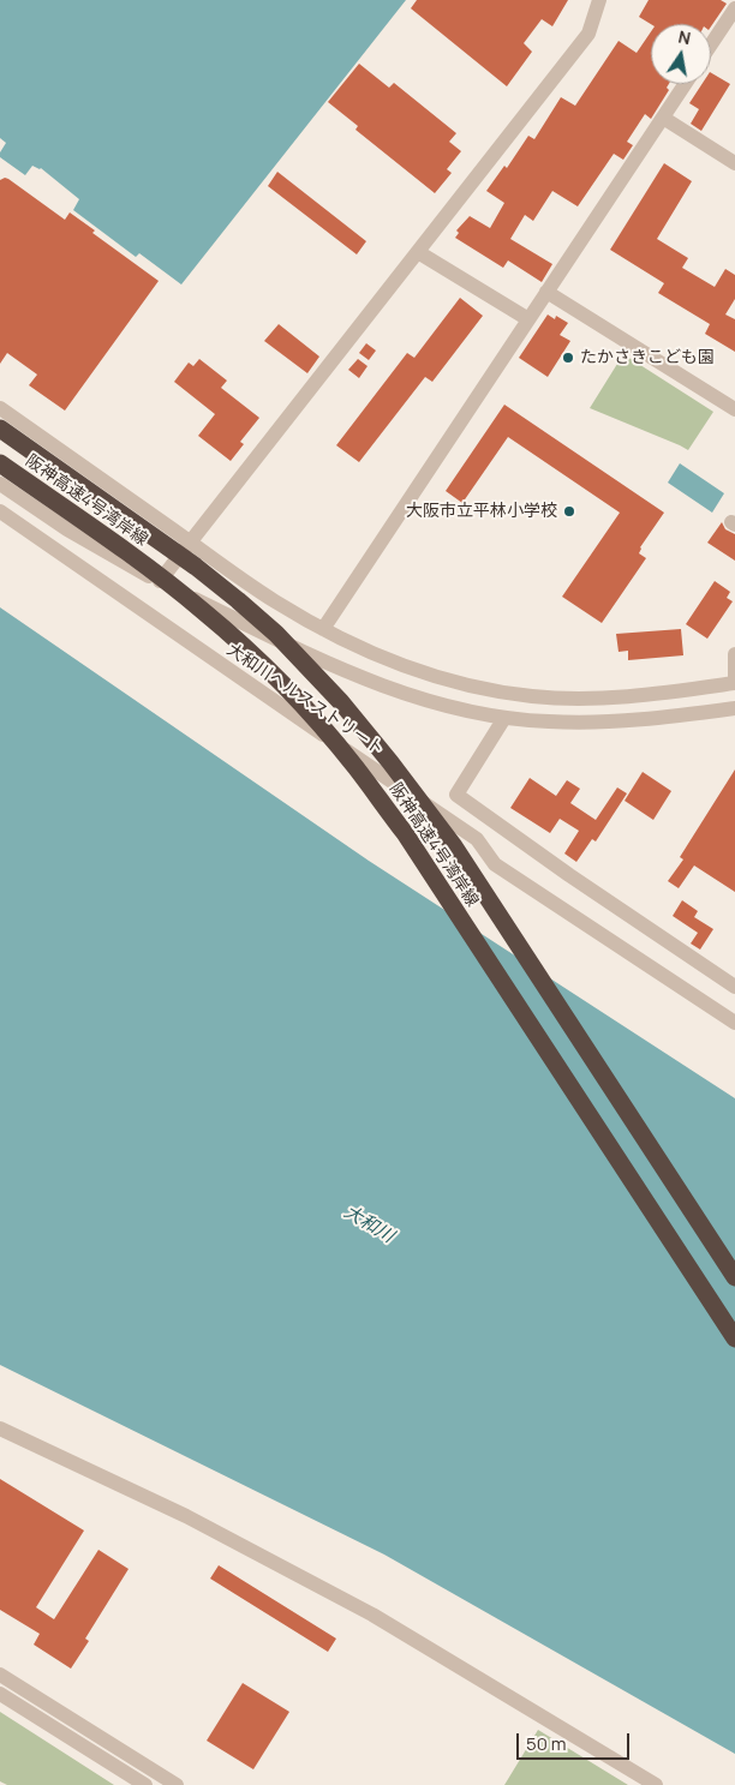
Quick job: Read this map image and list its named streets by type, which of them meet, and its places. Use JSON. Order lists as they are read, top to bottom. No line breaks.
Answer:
{"streets":{"highway":["阪神高速4号湾岸線"],"street":["大和川ヘルスストリート"]},"water":["大和川"],"places":["たかさきこども園","大阪市立平林小学校"],"scale_bar":"50 m","north":"top"}
